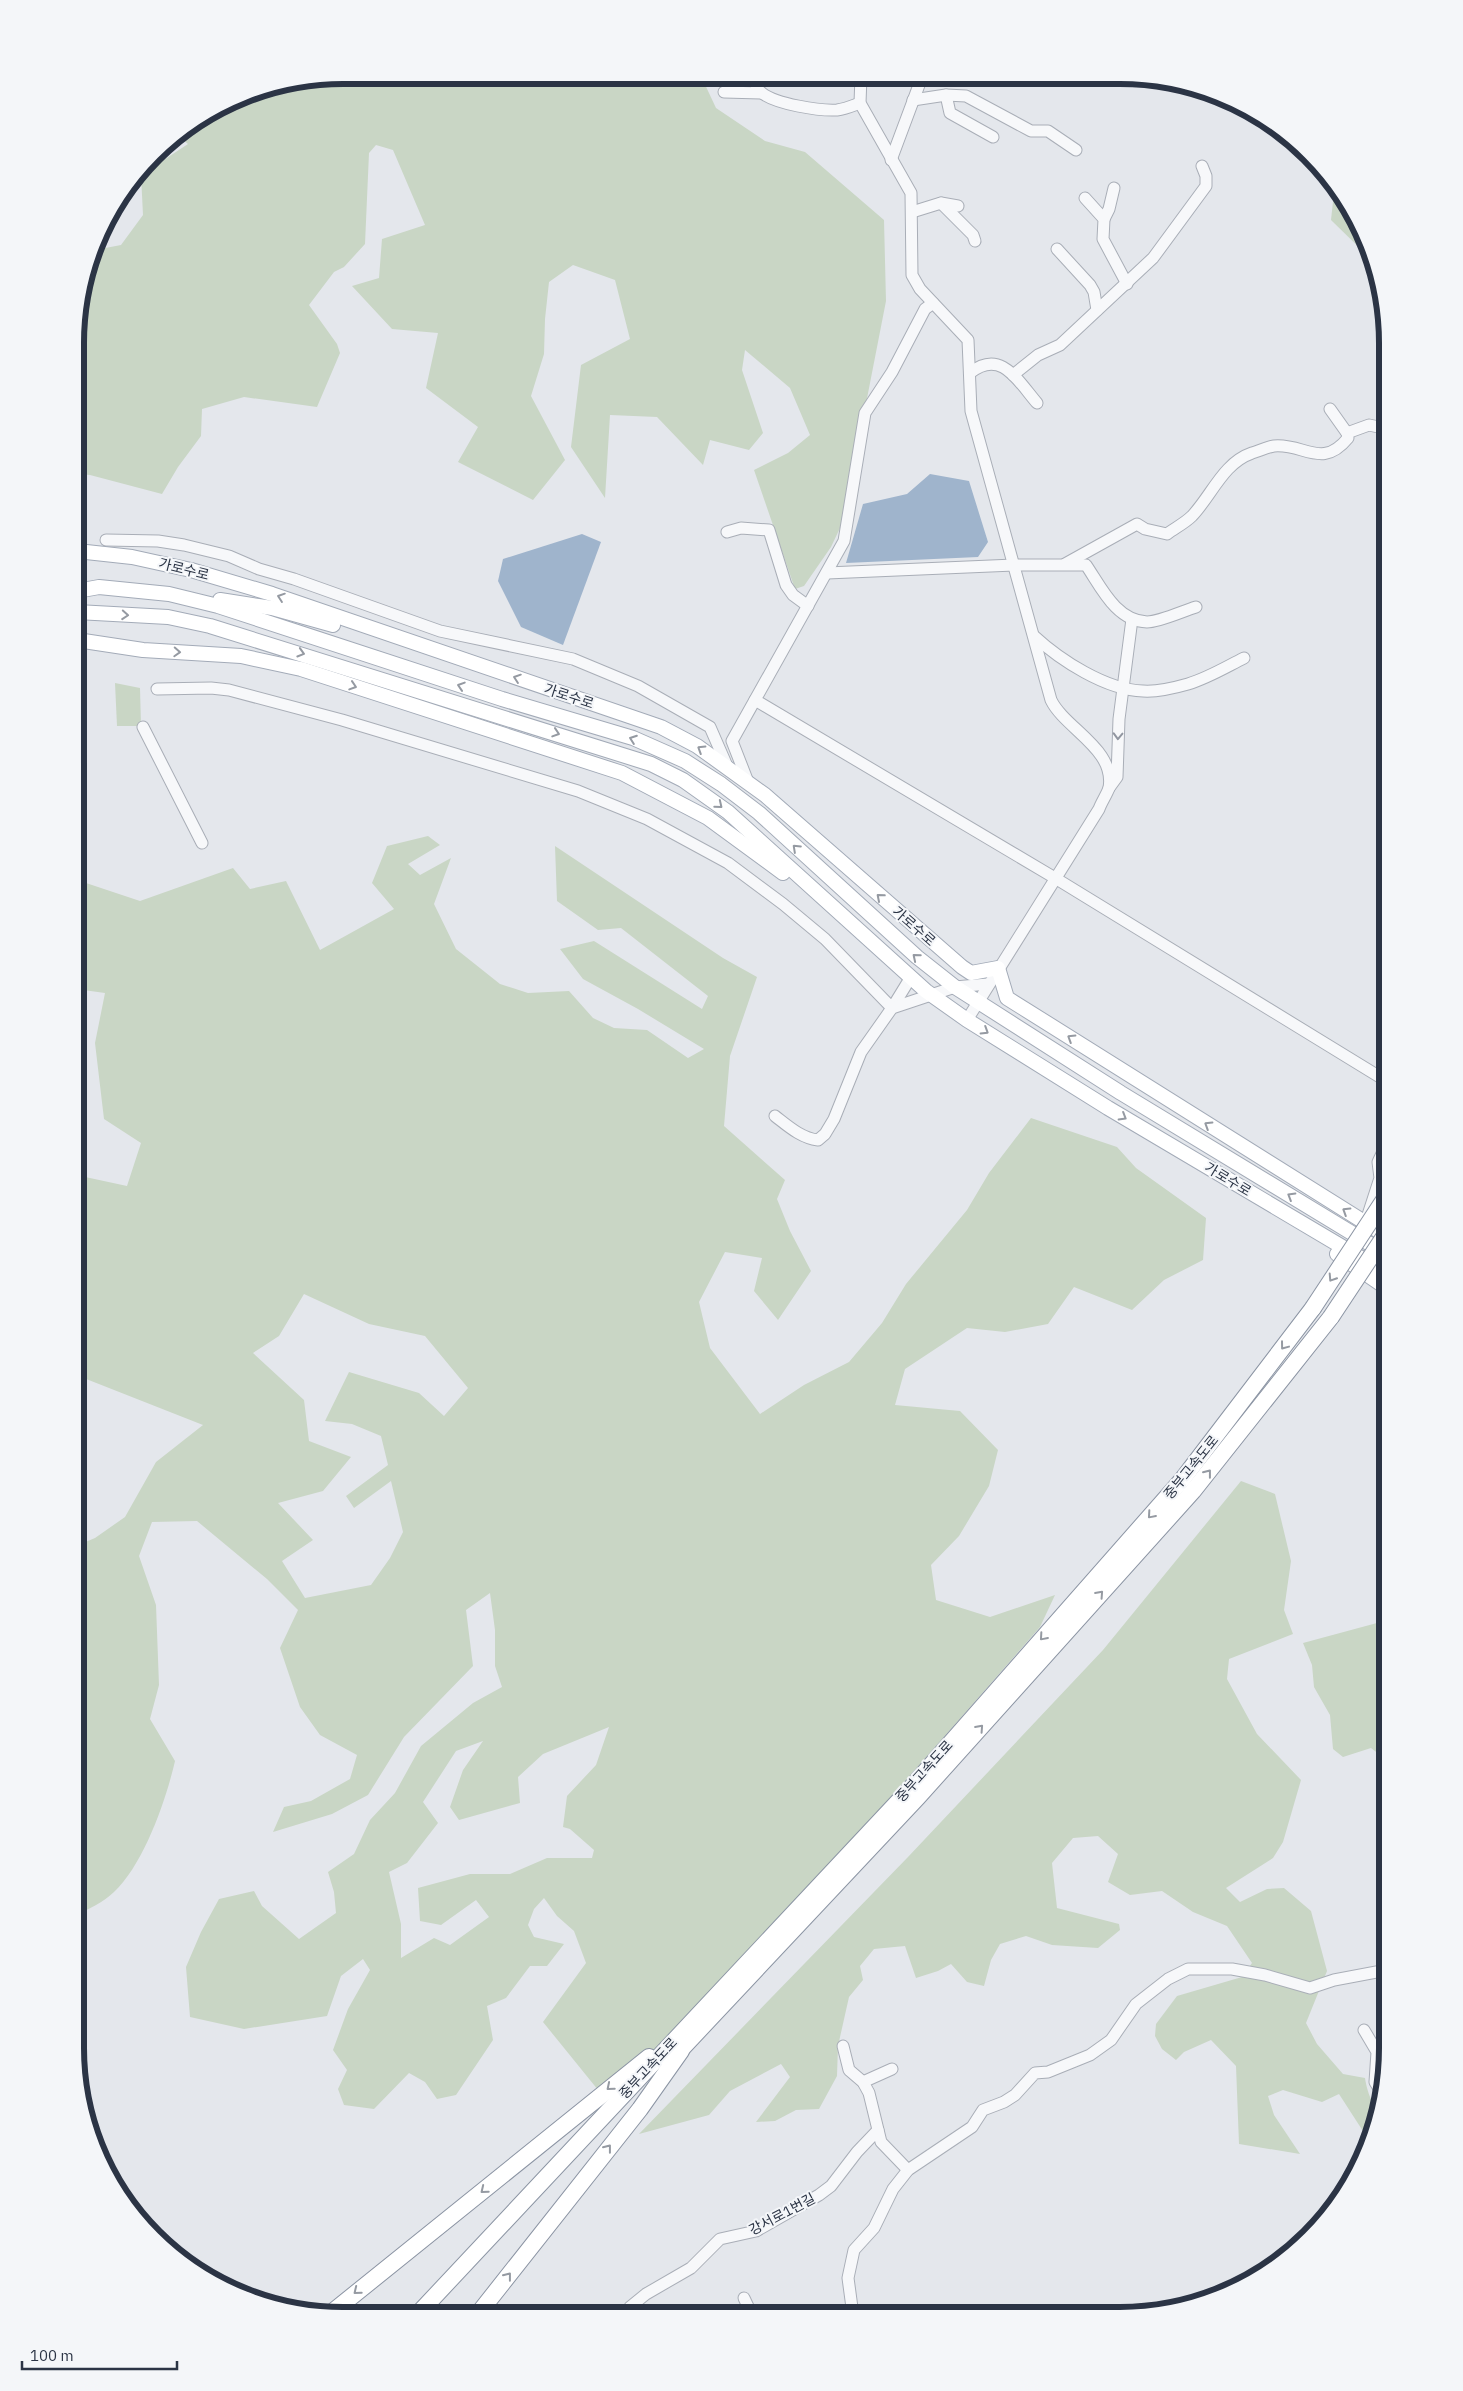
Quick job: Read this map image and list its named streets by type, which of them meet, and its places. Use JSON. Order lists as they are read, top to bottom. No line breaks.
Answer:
{"streets":{"highway":["중부고속도로"],"main road":["가로수로"],"street":["강서로1번길"]},"scale_bar":"100 m"}
